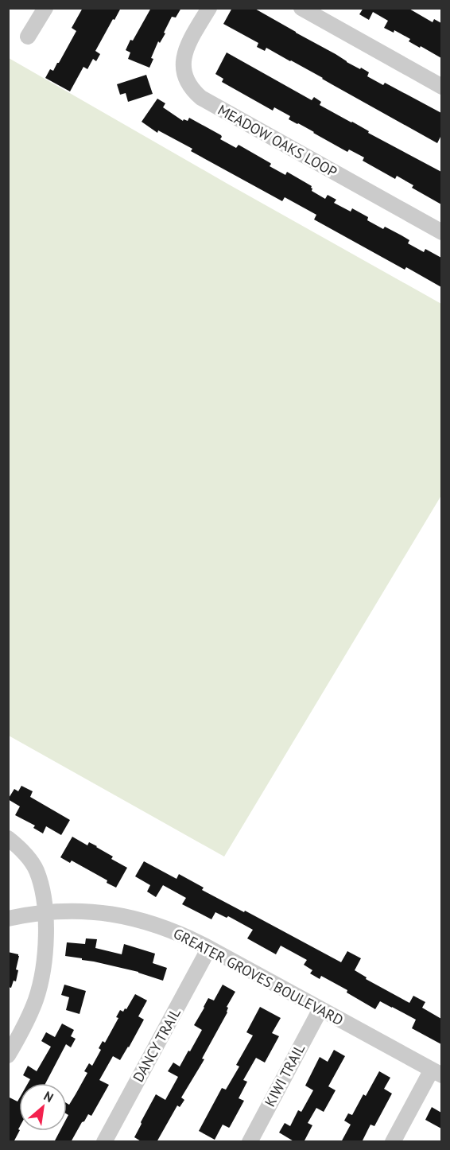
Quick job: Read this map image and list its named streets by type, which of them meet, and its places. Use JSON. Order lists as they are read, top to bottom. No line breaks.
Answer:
{"streets":{"street":["MEADOW OAKS LOOP","GREATER GROVES BOULEVARD","DANCY TRAIL","KIWI TRAIL"]},"crossings":[["GREATER GROVES BOULEVARD","DANCY TRAIL"],["GREATER GROVES BOULEVARD","KIWI TRAIL"]],"north":"top right"}
